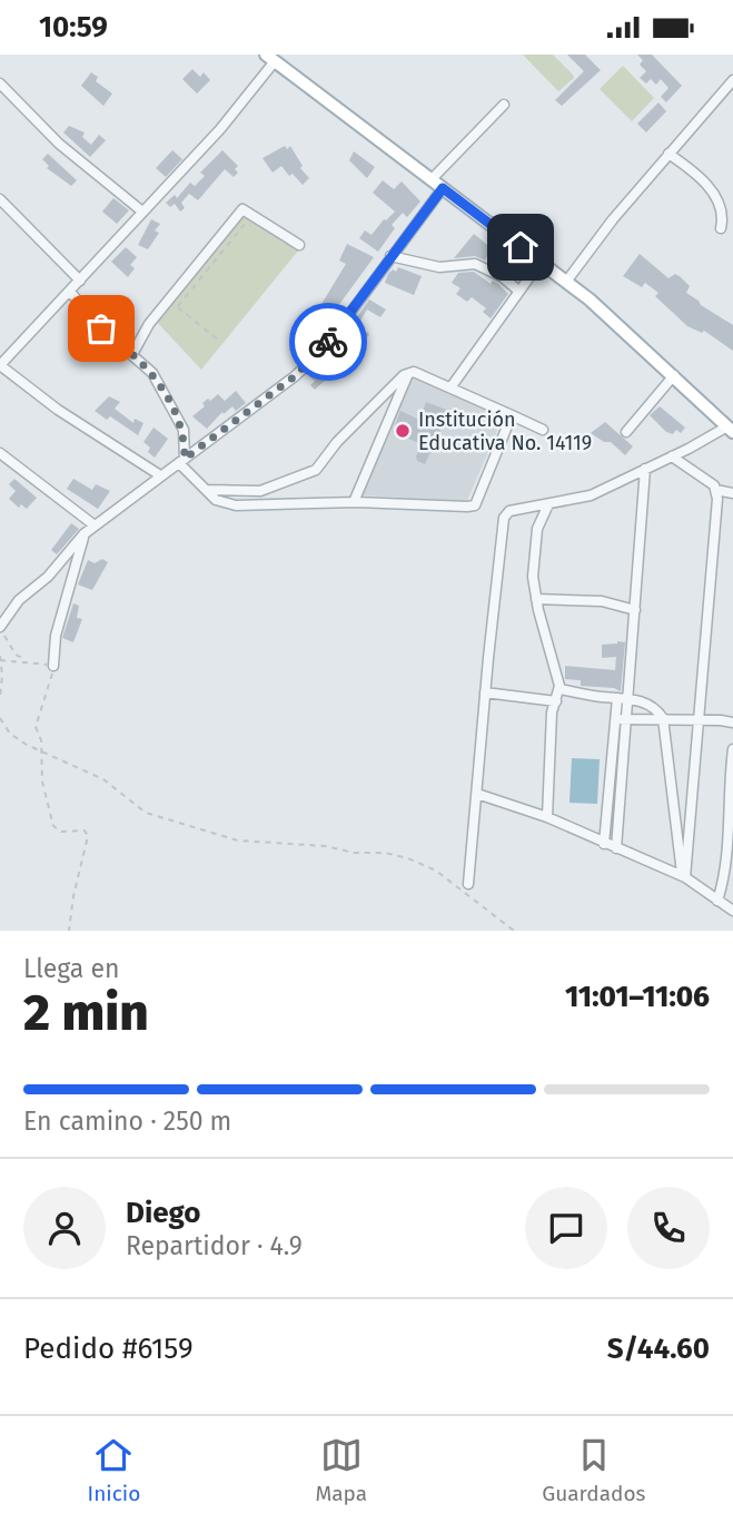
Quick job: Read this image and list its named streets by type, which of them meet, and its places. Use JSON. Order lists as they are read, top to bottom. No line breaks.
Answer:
{"places":["Institución Educativa No. 14119"],"page":{"status":"10:59","heading":["2 min","Llega en","11:01–11:06"],"panel":["Diego","Repartidor · 4.9","Pedido #6159","S/44.60"],"bar":"En camino · 250 m","tabs":["Inicio","Mapa","Guardados"]}}
